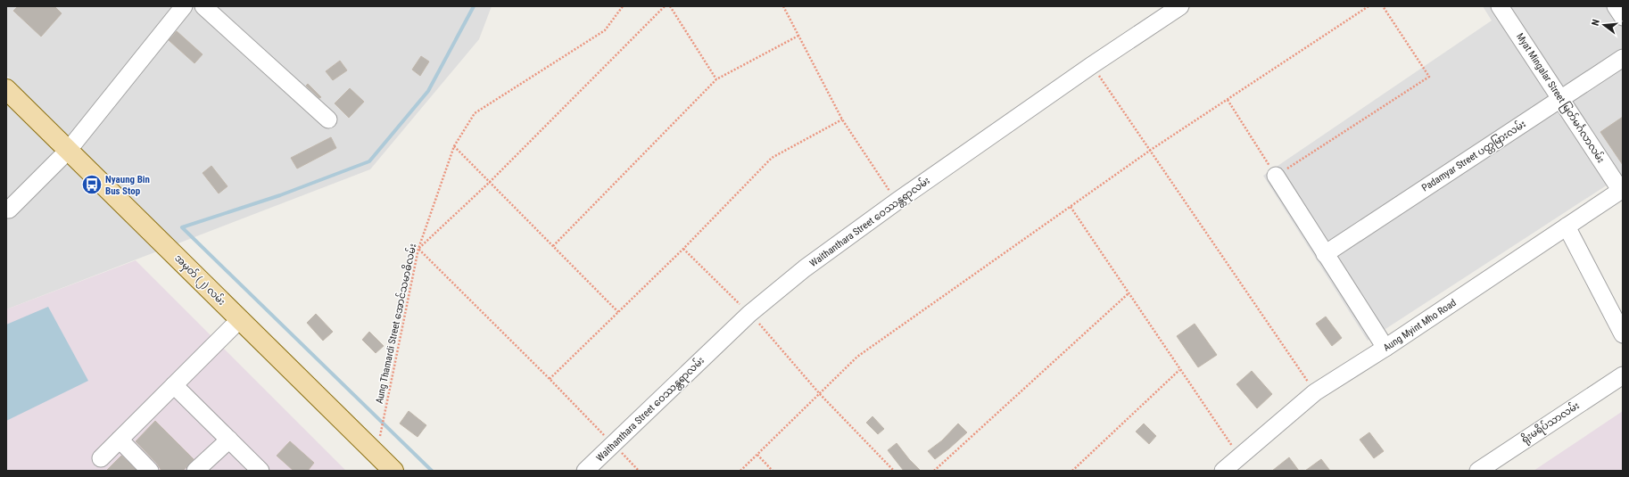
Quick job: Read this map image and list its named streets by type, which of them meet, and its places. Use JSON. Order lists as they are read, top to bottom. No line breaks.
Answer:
{"streets":{"main road":["အမှတ် (၂) လမ်း"],"street":["Myat Mingalar Street မြတ်မင်္ဂလာလမ်း","Padamyar Street ပတ္တမြားလမ်း","Waithanthara Street ဝေဿန္တရာလမ်း","Aung Myint Mho Road","ရိုးမရိပ်သာလမ်း"],"path":["Aung Thamardi Street အောင်သမာဓိလမ်း"]},"crossings":[["Myat Mingalar Street မြတ်မင်္ဂလာလမ်း","Padamyar Street ပတ္တမြားလမ်း"],["Myat Mingalar Street မြတ်မင်္ဂလာလမ်း","Aung Myint Mho Road"],["အမှတ် (၂) လမ်း","Aung Thamardi Street အောင်သမာဓိလမ်း"]],"places":{"bus stop":["Nyaung Bin Bus Stop"]},"north":"left"}
